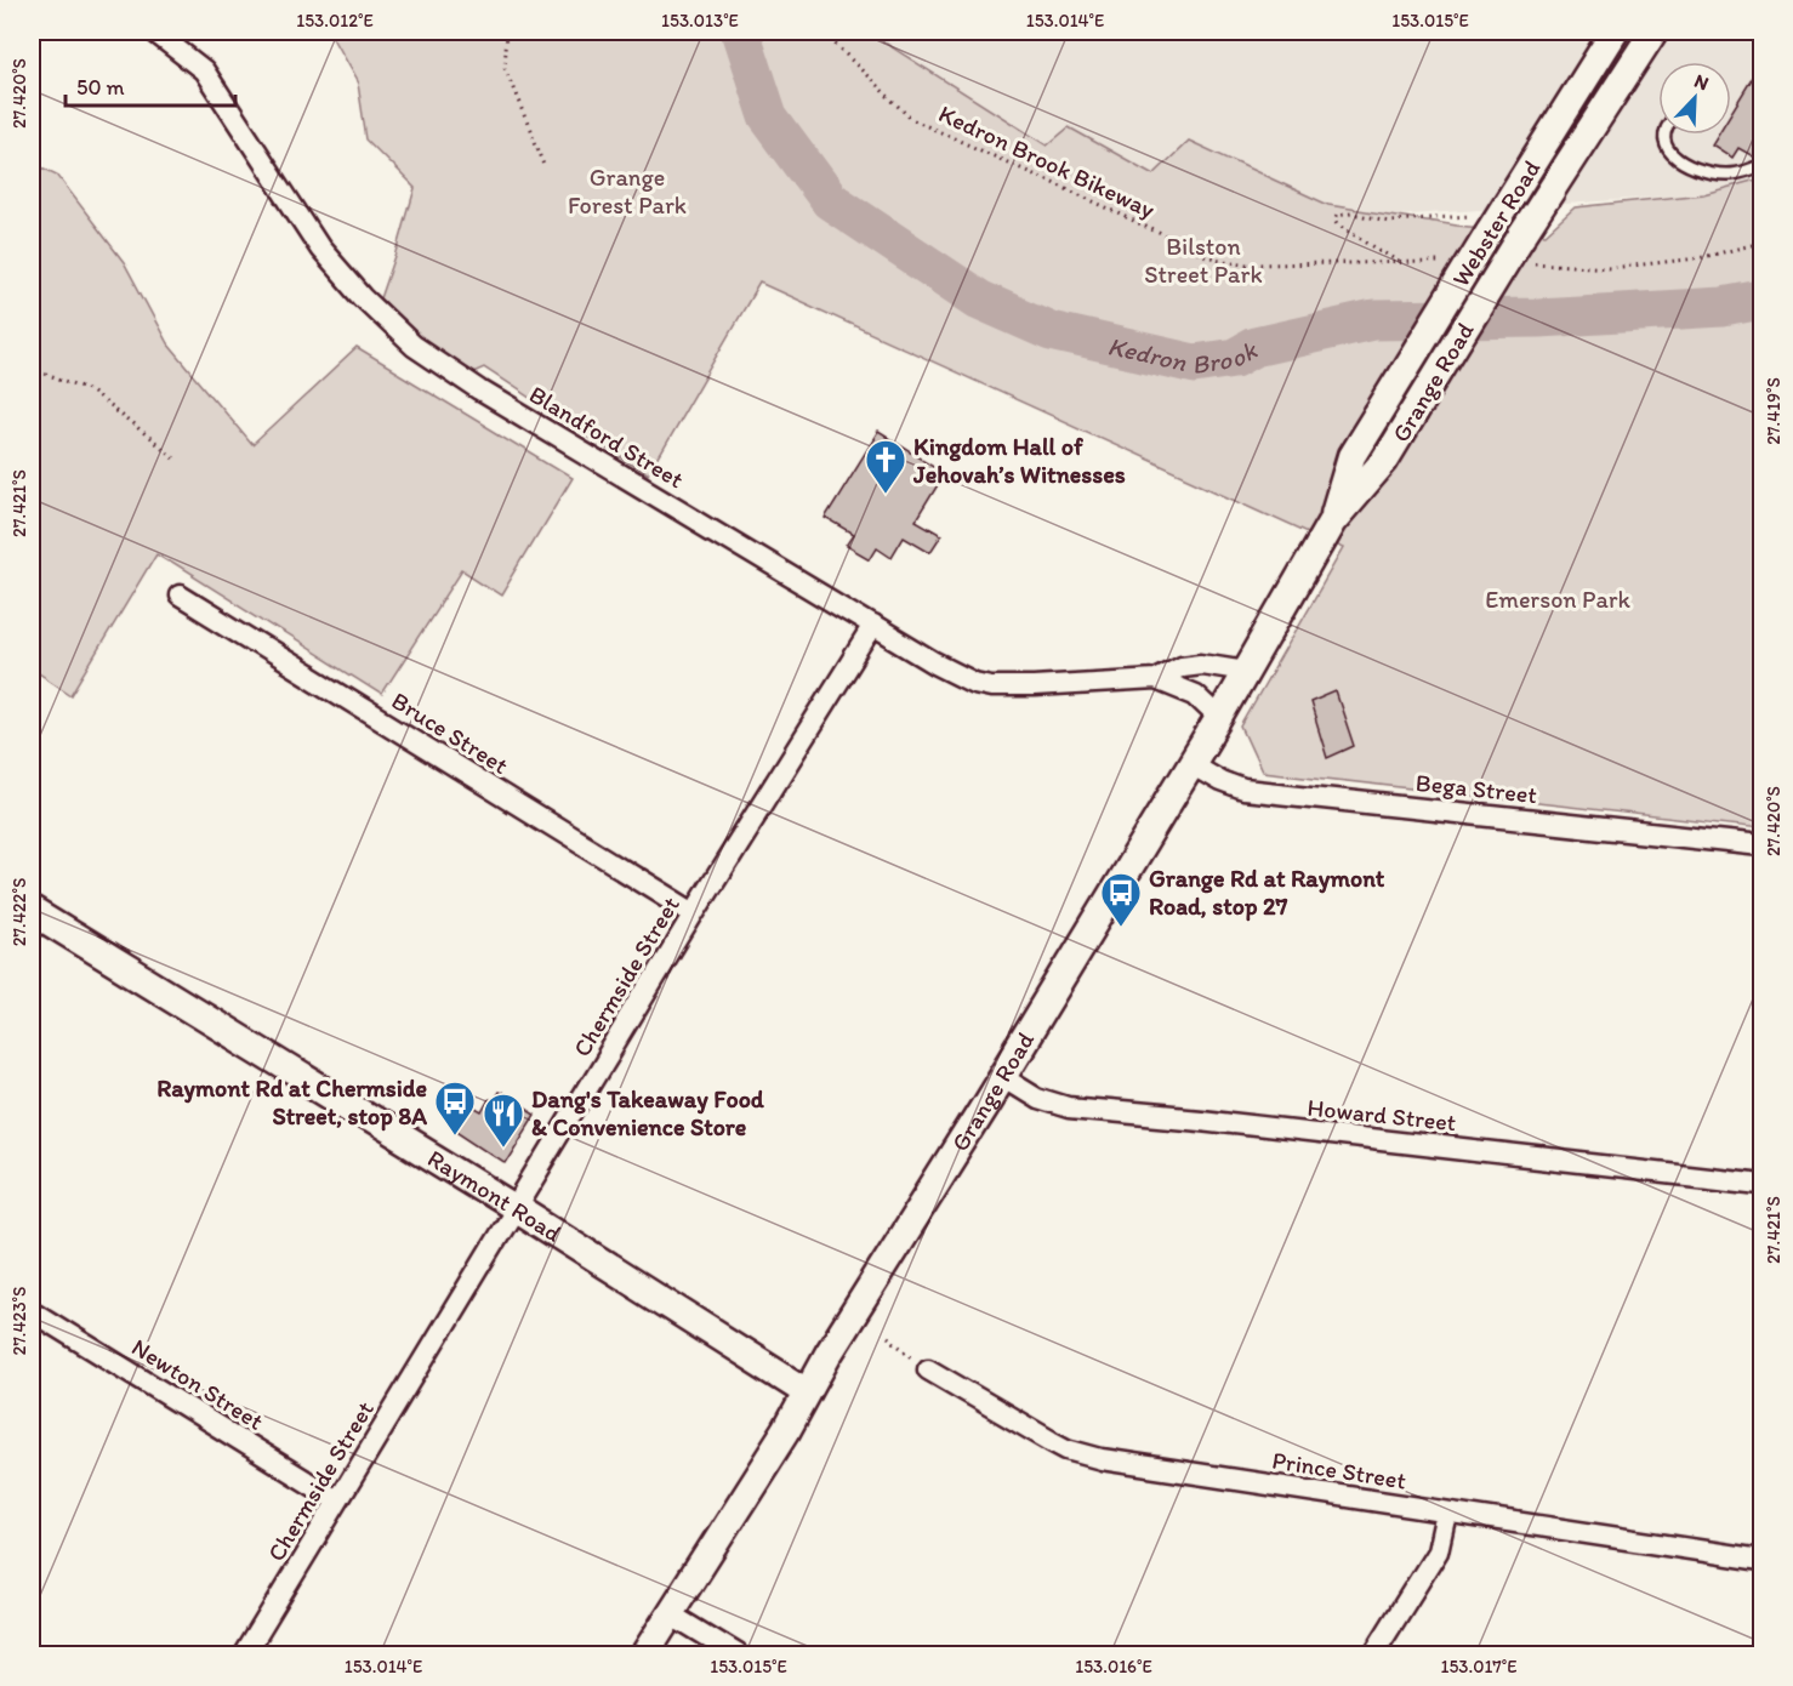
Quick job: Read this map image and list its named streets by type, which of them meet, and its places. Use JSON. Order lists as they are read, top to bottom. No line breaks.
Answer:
{"streets":{"main road":["Webster Road","Grange Road","Raymont Road"],"street":["Blandford Street","Bruce Street","Bega Street","Chermside Street","Howard Street","Newton Street","Prince Street"],"path":["Kedron Brook Bikeway"]},"crossings":[["Webster Road","Grange Road"],["Grange Road","Blandford Street"],["Grange Road","Bega Street"],["Grange Road","Howard Street"],["Grange Road","Raymont Road"],["Blandford Street","Chermside Street"],["Bruce Street","Chermside Street"],["Chermside Street","Raymont Road"],["Chermside Street","Newton Street"]],"water":["Kedron Brook"],"parks":["Grange Forest Park","Bilston Street Park","Emerson Park"],"places":{"church":["Kingdom Hall of Jehovah’s Witnesses"],"bus stop":["Grange Rd at Raymont Road, stop 27","Raymont Rd at Chermside Street, stop 8A"],"restaurant":["Dang's Takeaway Food & Convenience Store"]},"scale_bar":"50 m","north":"top right","coordinates":["153.012°E","153.013°E","153.014°E","153.015°E","27.420°S","27.419°S","27.421°S","27.422°S","27.423°S","153.016°E","153.017°E"]}
